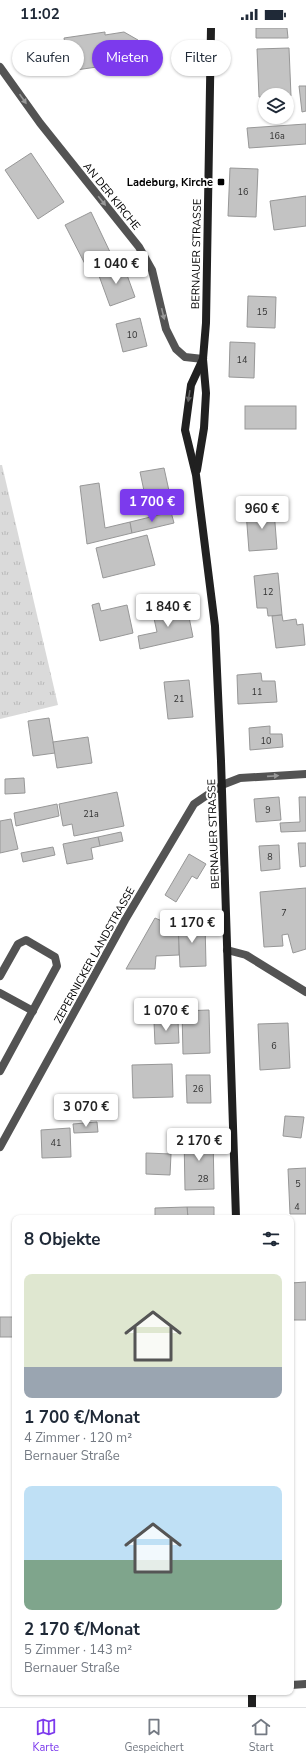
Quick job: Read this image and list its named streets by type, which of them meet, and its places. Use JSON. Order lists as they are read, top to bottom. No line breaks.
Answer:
{"streets":{"main road":["BERNAUER STRASSE"],"street":["AN DER KIRCHE","ZEPERNICKER LANDSTRASSE"]},"crossings":[["AN DER KIRCHE","BERNAUER STRASSE"],["BERNAUER STRASSE","ZEPERNICKER LANDSTRASSE"]],"one_way":["AN DER KIRCHE"],"places":{"transit":["Ladeburg, Kirche"]},"house_numbers":["16a","16","15","10","14","12","11","21","10","9","21a","8","7","6","26","41","28","5","4"],"page":{"status":"11:02","chip":["Kaufen","Mieten","Filter"],"price":["1 040 €","1 700 €","960 €","1 840 €","1 170 €","1 070 €","3 070 €","2 170 €"],"heading":"8 Objekte","list":[{"name":"1 700 €/Monat","note":"4 Zimmer · 120 m² · Bernauer Straße"},{"name":"2 170 €/Monat","note":"5 Zimmer · 143 m² · Bernauer Straße"}],"tabs":["Karte","Gespeichert","Start"]}}
